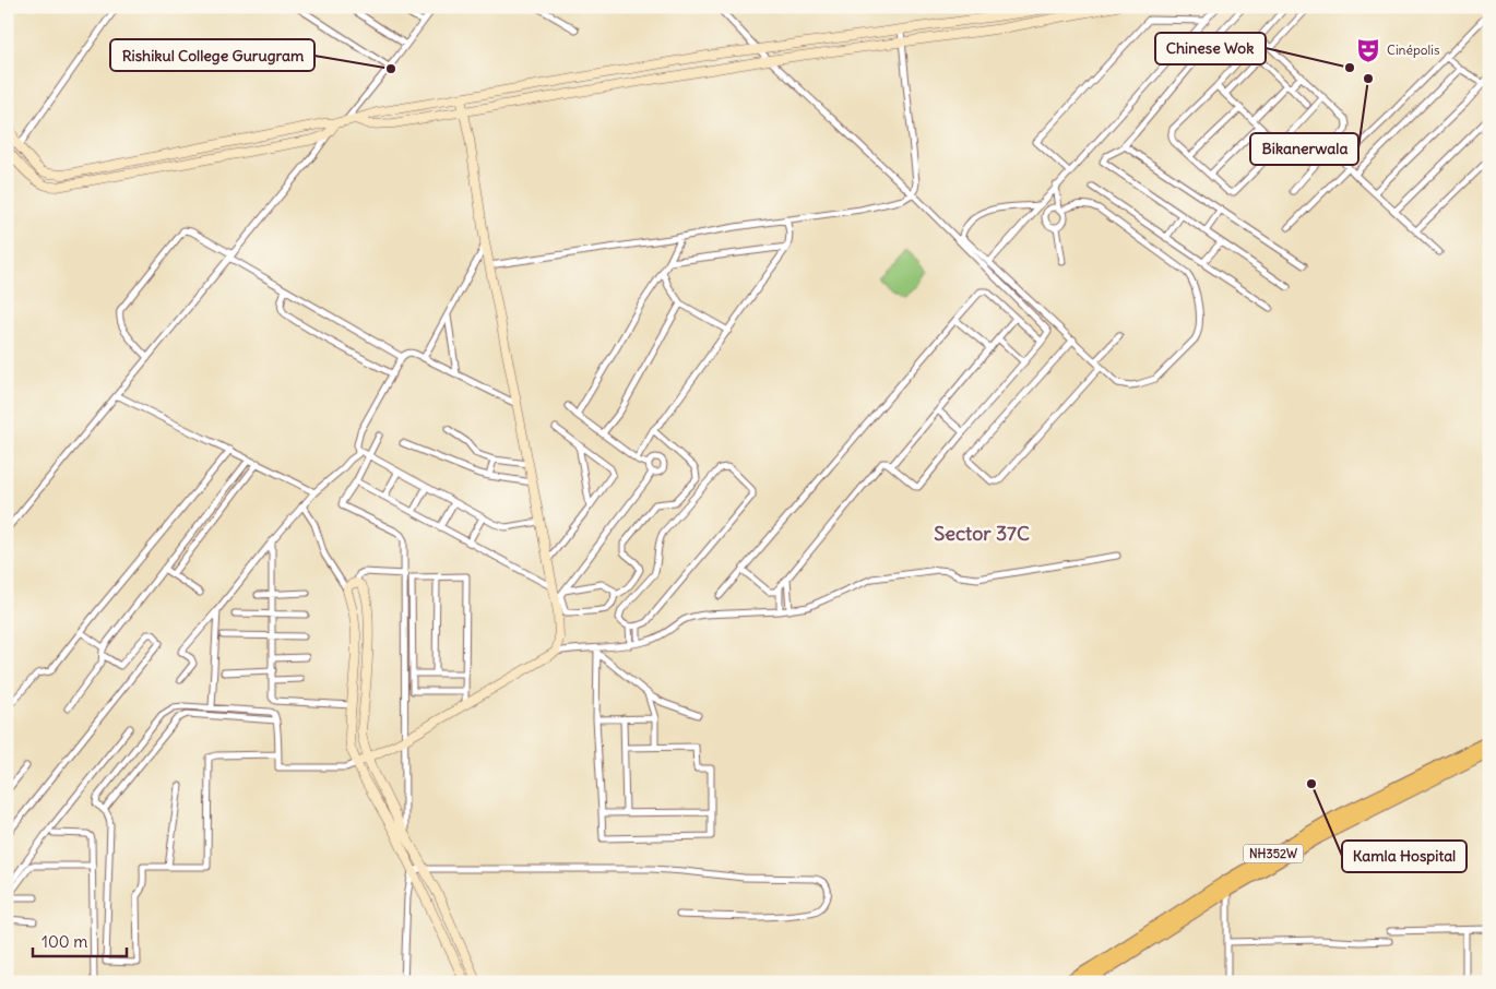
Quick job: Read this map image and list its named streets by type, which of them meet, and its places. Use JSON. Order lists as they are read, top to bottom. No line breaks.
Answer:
{"streets":{"highway":["NH352W"]},"districts":["Sector 37C"],"places":{"theatre":["Cinépolis"],"other":["Chinese Wok","Rishikul College Gurugram","Bikanerwala","Kamla Hospital"]},"scale_bar":"100 m"}
